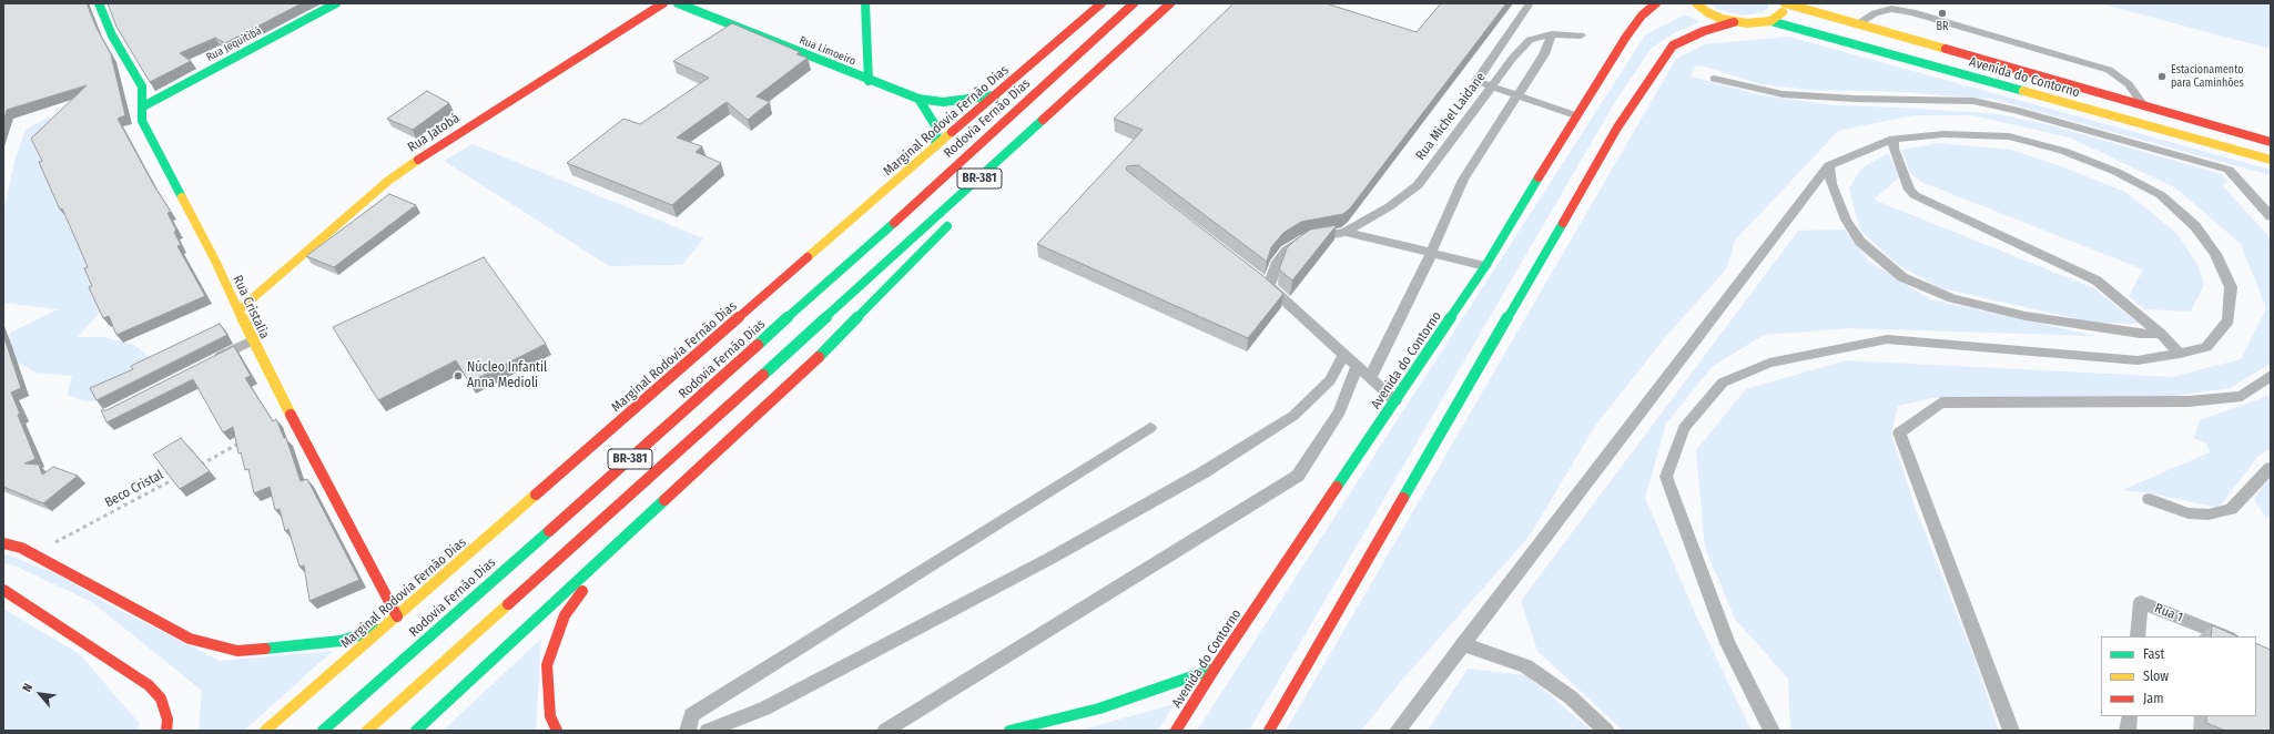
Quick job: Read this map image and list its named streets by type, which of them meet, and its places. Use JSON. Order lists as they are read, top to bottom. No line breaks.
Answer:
{"streets":{"main road":["Rua Jequitibá","Rua Limoeiro","Avenida do Contorno","Rodovia Fernão Dias","Marginal Rodovia Fernão Dias","Rua Jatobá","BR-381","Rua Cristalia"],"lane":["Rua Michel Laidane","Rua 1"],"path":["Beco Cristal"]},"crossings":[["Rua Jequitibá","Rua Cristalia"],["Rua Limoeiro","Marginal Rodovia Fernão Dias"],["Marginal Rodovia Fernão Dias","BR-381"],["Marginal Rodovia Fernão Dias","Rua Cristalia"],["Rua Jatobá","Rua Cristalia"],["BR-381","Beco Cristal"]],"places":["BR","Estacionamento para Caminhões","Núcleo Infantil Anna Medioli"],"legend":["Fast","Slow","Jam"],"north":"top left"}
